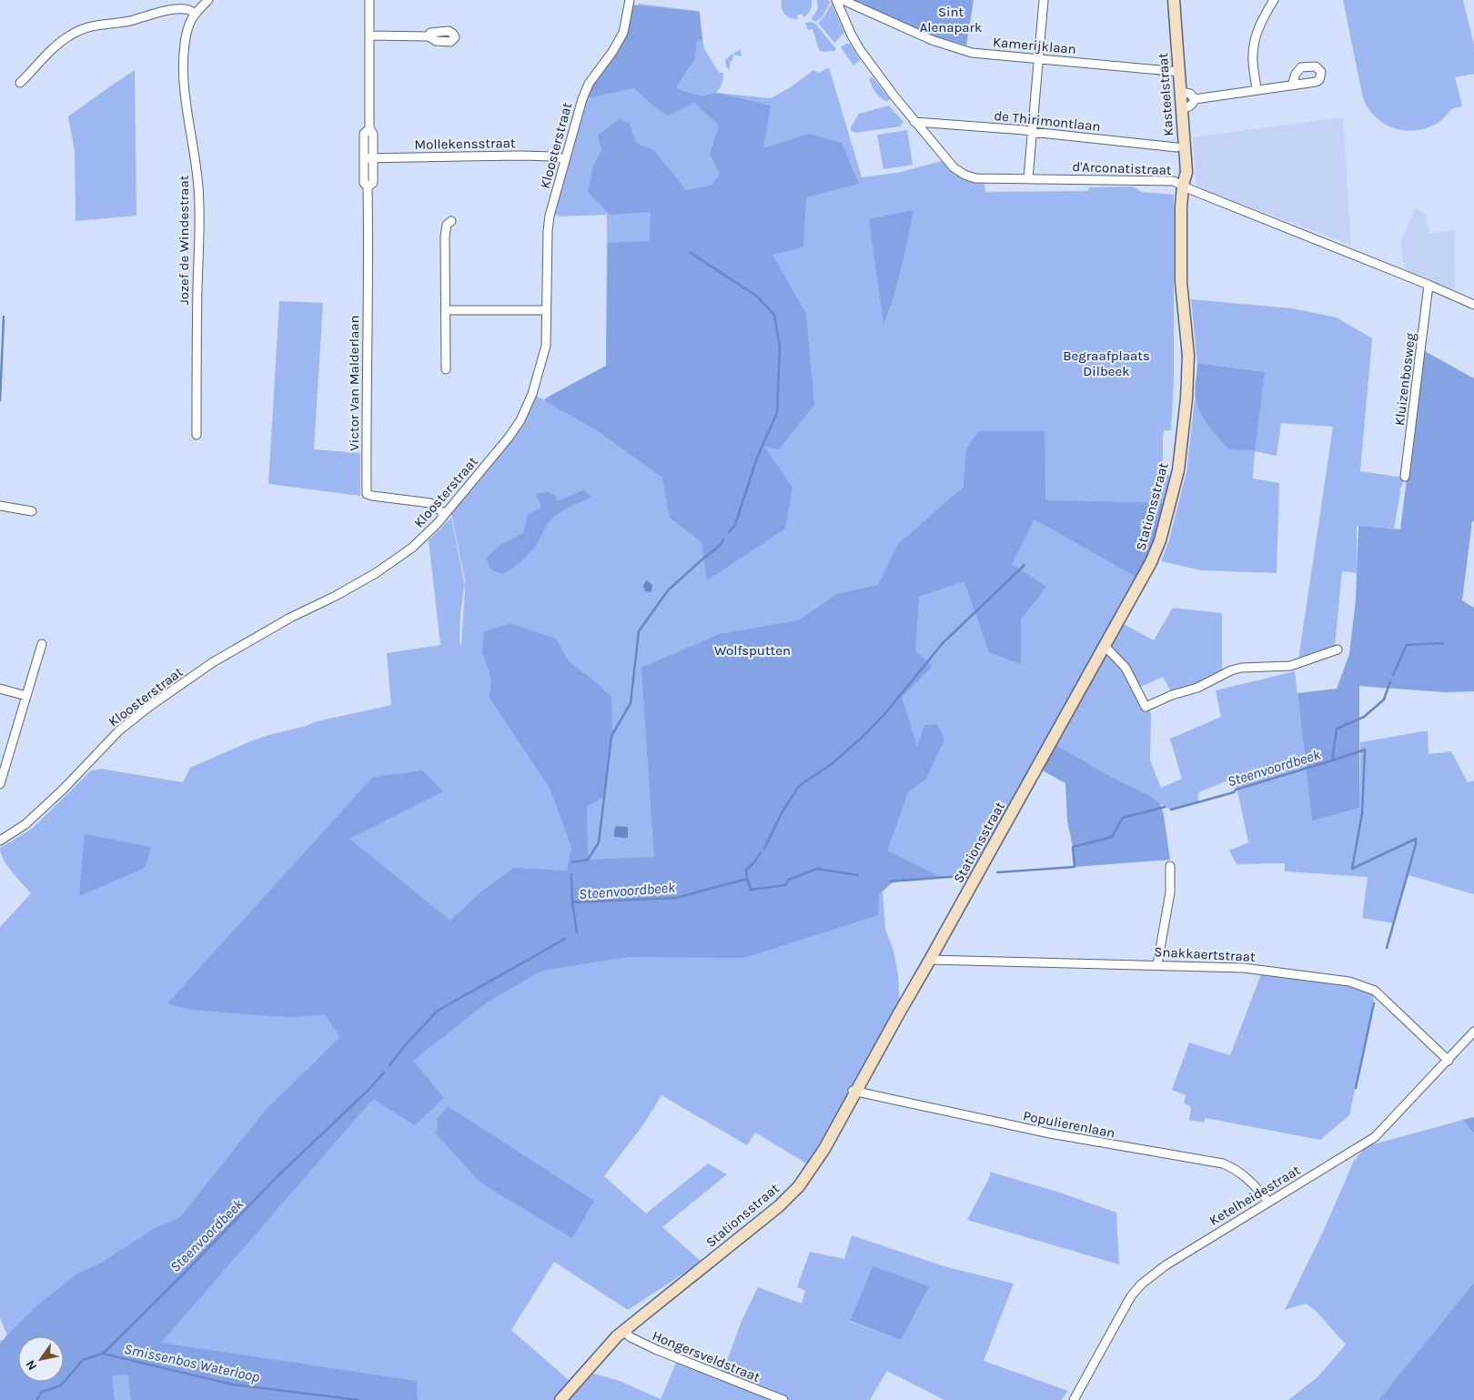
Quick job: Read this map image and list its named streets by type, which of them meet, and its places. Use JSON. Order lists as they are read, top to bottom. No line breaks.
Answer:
{"streets":{"street":["Kamerijklaan","Kasteelstraat","de Thirimontlaan","Mollekensstraat","Kloosterstraat","d'Arconatistraat","Jozef de Windestraat","Kluizenbosweg","Victor Van Malderlaan","Stationsstraat","Snakkaertstraat","Populierenlaan","Ketelheidestraat","Hongersveldstraat"]},"crossings":[["Kamerijklaan","Kasteelstraat"],["Kasteelstraat","d'Arconatistraat"],["Kasteelstraat","Stationsstraat"],["de Thirimontlaan","d'Arconatistraat"],["Mollekensstraat","Kloosterstraat"],["Mollekensstraat","Victor Van Malderlaan"],["Kloosterstraat","Victor Van Malderlaan"],["d'Arconatistraat","Kluizenbosweg"],["d'Arconatistraat","Stationsstraat"],["Stationsstraat","Snakkaertstraat"],["Stationsstraat","Populierenlaan"],["Stationsstraat","Hongersveldstraat"],["Snakkaertstraat","Ketelheidestraat"],["Populierenlaan","Ketelheidestraat"]],"water":["Steenvoordbeek","Smissenbos Waterloop"],"parks":["Sint Alenapark","Begraafplaats Dilbeek","Wolfsputten"],"north":"bottom left"}
